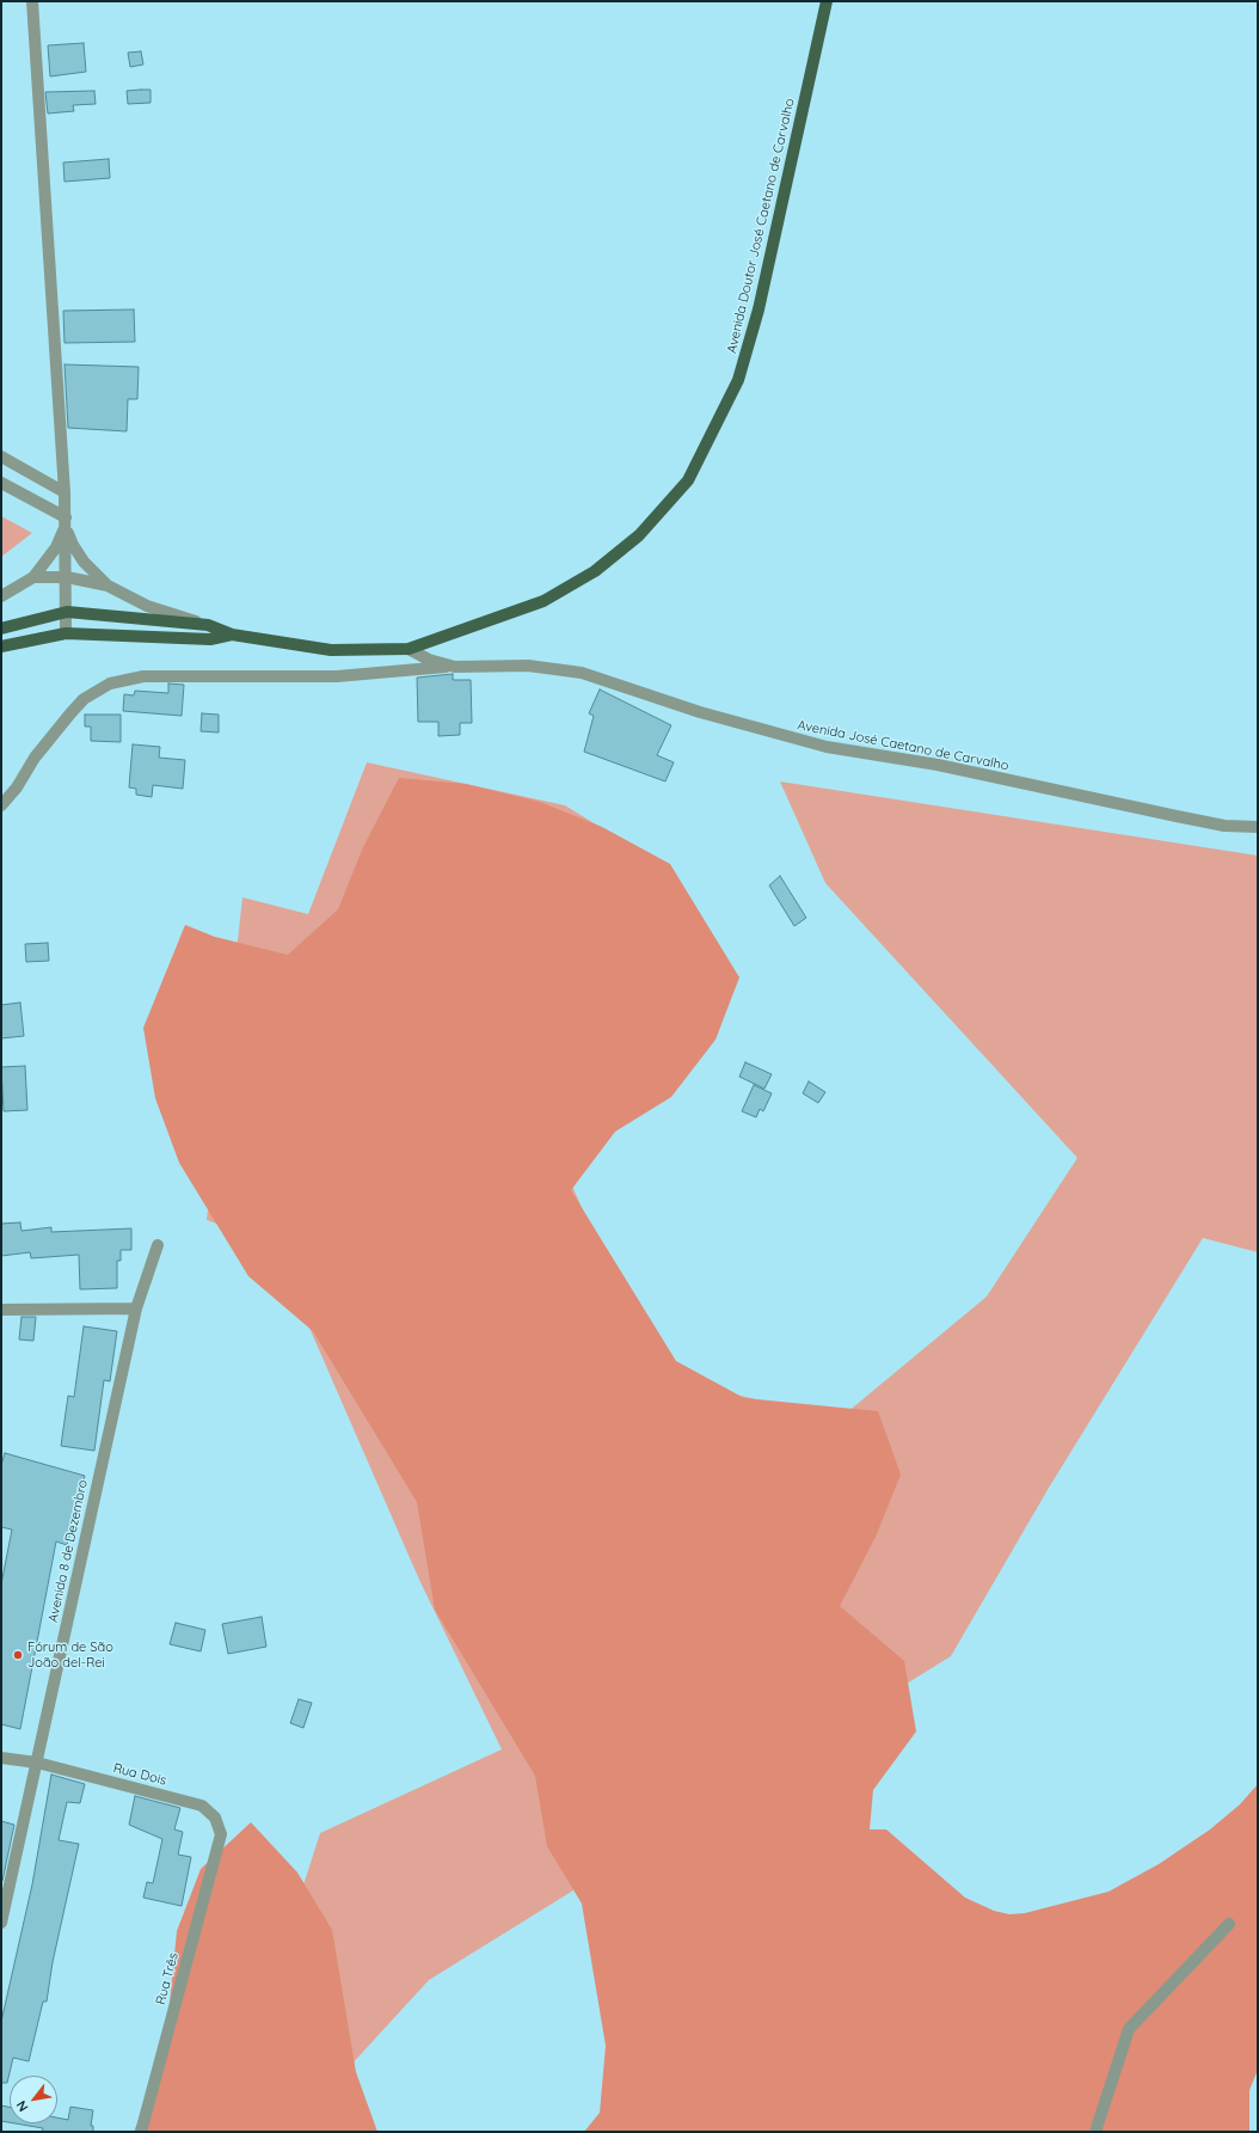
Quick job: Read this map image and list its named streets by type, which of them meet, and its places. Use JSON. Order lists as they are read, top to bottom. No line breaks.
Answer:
{"streets":{"main road":["Avenida Doutor José Caetano de Carvalho"],"street":["Avenida José Caetano de Carvalho","Avenida 8 de Dezembro","Rua Dois","Rua Três"]},"crossings":[["Avenida Doutor José Caetano de Carvalho","Avenida José Caetano de Carvalho"],["Avenida 8 de Dezembro","Rua Dois"],["Rua Dois","Rua Três"]],"places":["Fórum de São João del-Rei"],"north":"bottom left"}
